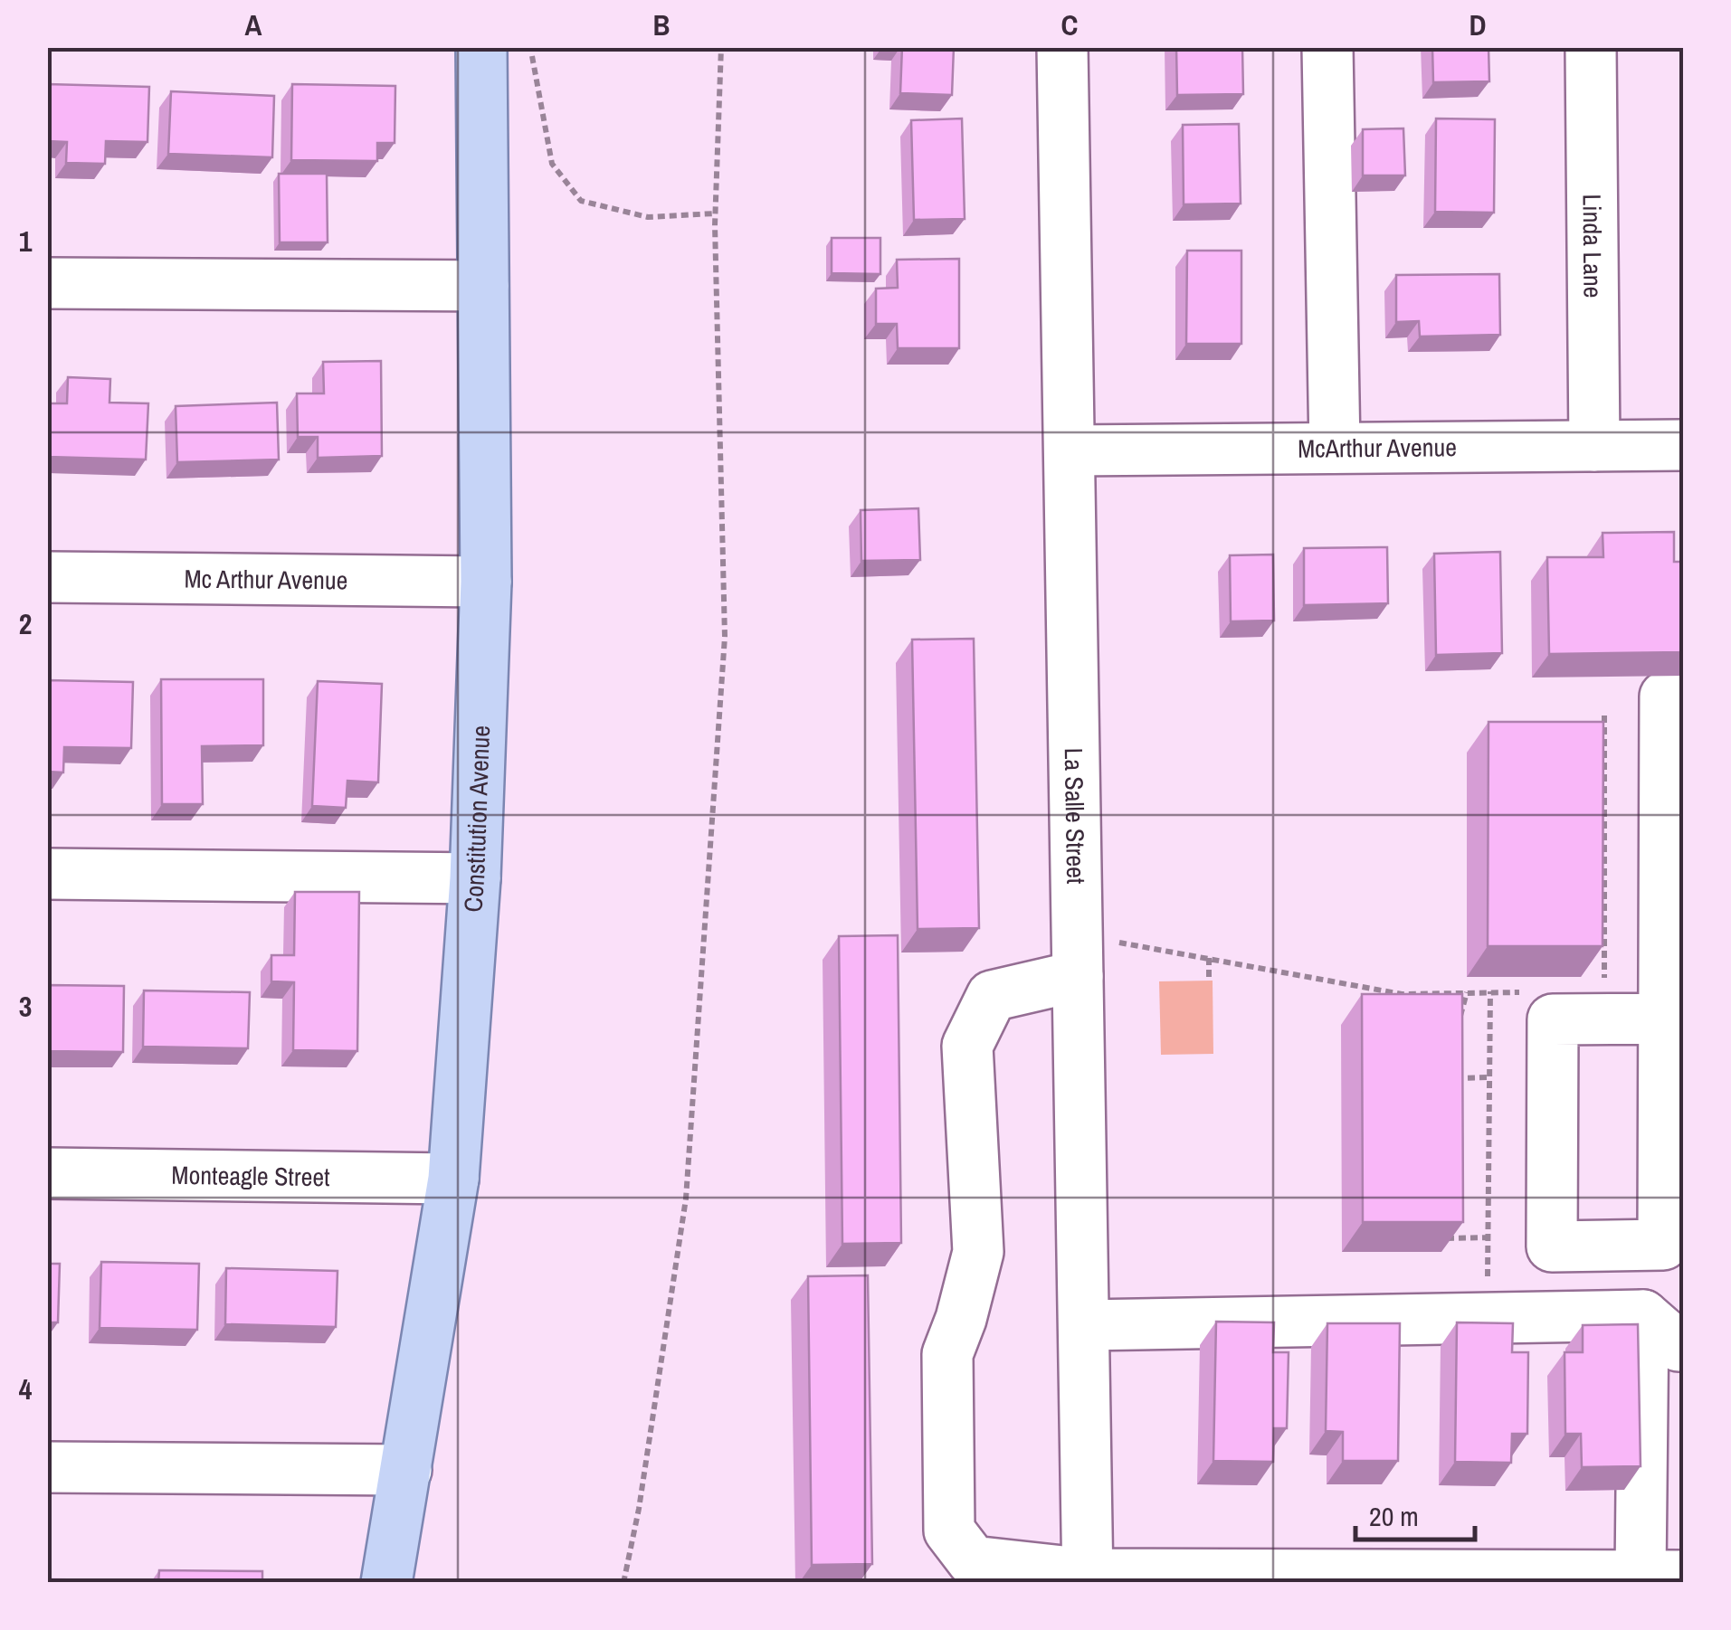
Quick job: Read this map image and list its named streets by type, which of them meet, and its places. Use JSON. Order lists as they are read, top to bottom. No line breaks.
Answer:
{"streets":{"main road":["Constitution Avenue"],"street":["Linda Lane","McArthur Avenue","Mc Arthur Avenue","La Salle Street","Monteagle Street"]},"crossings":[["Linda Lane","McArthur Avenue"],["McArthur Avenue","La Salle Street"],["Mc Arthur Avenue","Constitution Avenue"],["Constitution Avenue","Monteagle Street"]],"scale_bar":"20 m","grid":{"columns":["A","B","C","D"],"rows":["1","2","3","4"]}}
